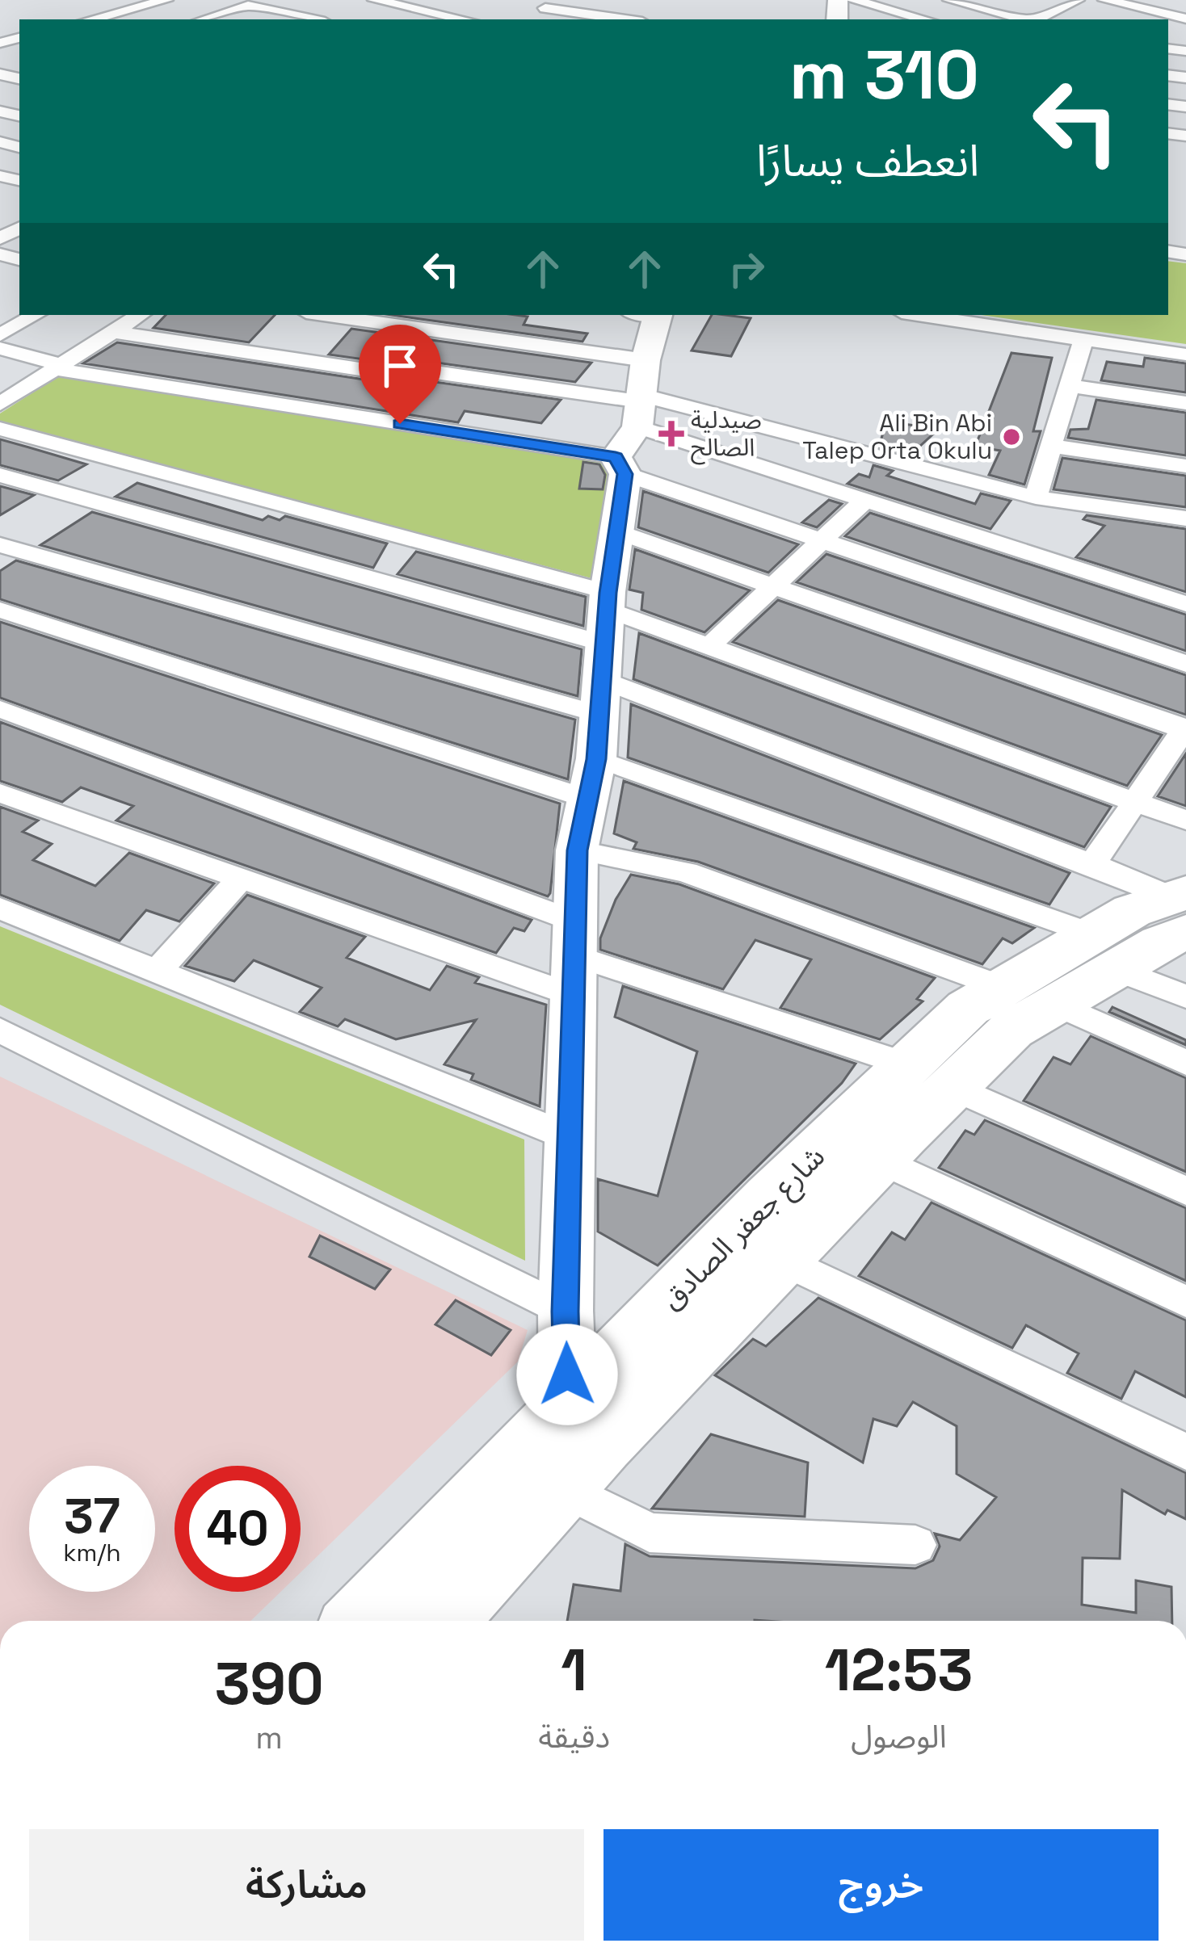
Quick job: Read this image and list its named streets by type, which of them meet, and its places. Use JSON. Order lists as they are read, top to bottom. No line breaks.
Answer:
{"streets":{"main road":["شارع جعفر الصادق"]},"places":{"health":["صيدلية الصالح"],"other":["Ali Bin Abi Talep Orta Okulu"]},"page":{"turn":["310 m","انعطف يسارًا"],"speed":"37 km/h","limit":"40","eta":["12:53","الوصول","1","دقيقة","390","m"],"buttons":["خروج","مشاركة"]}}
